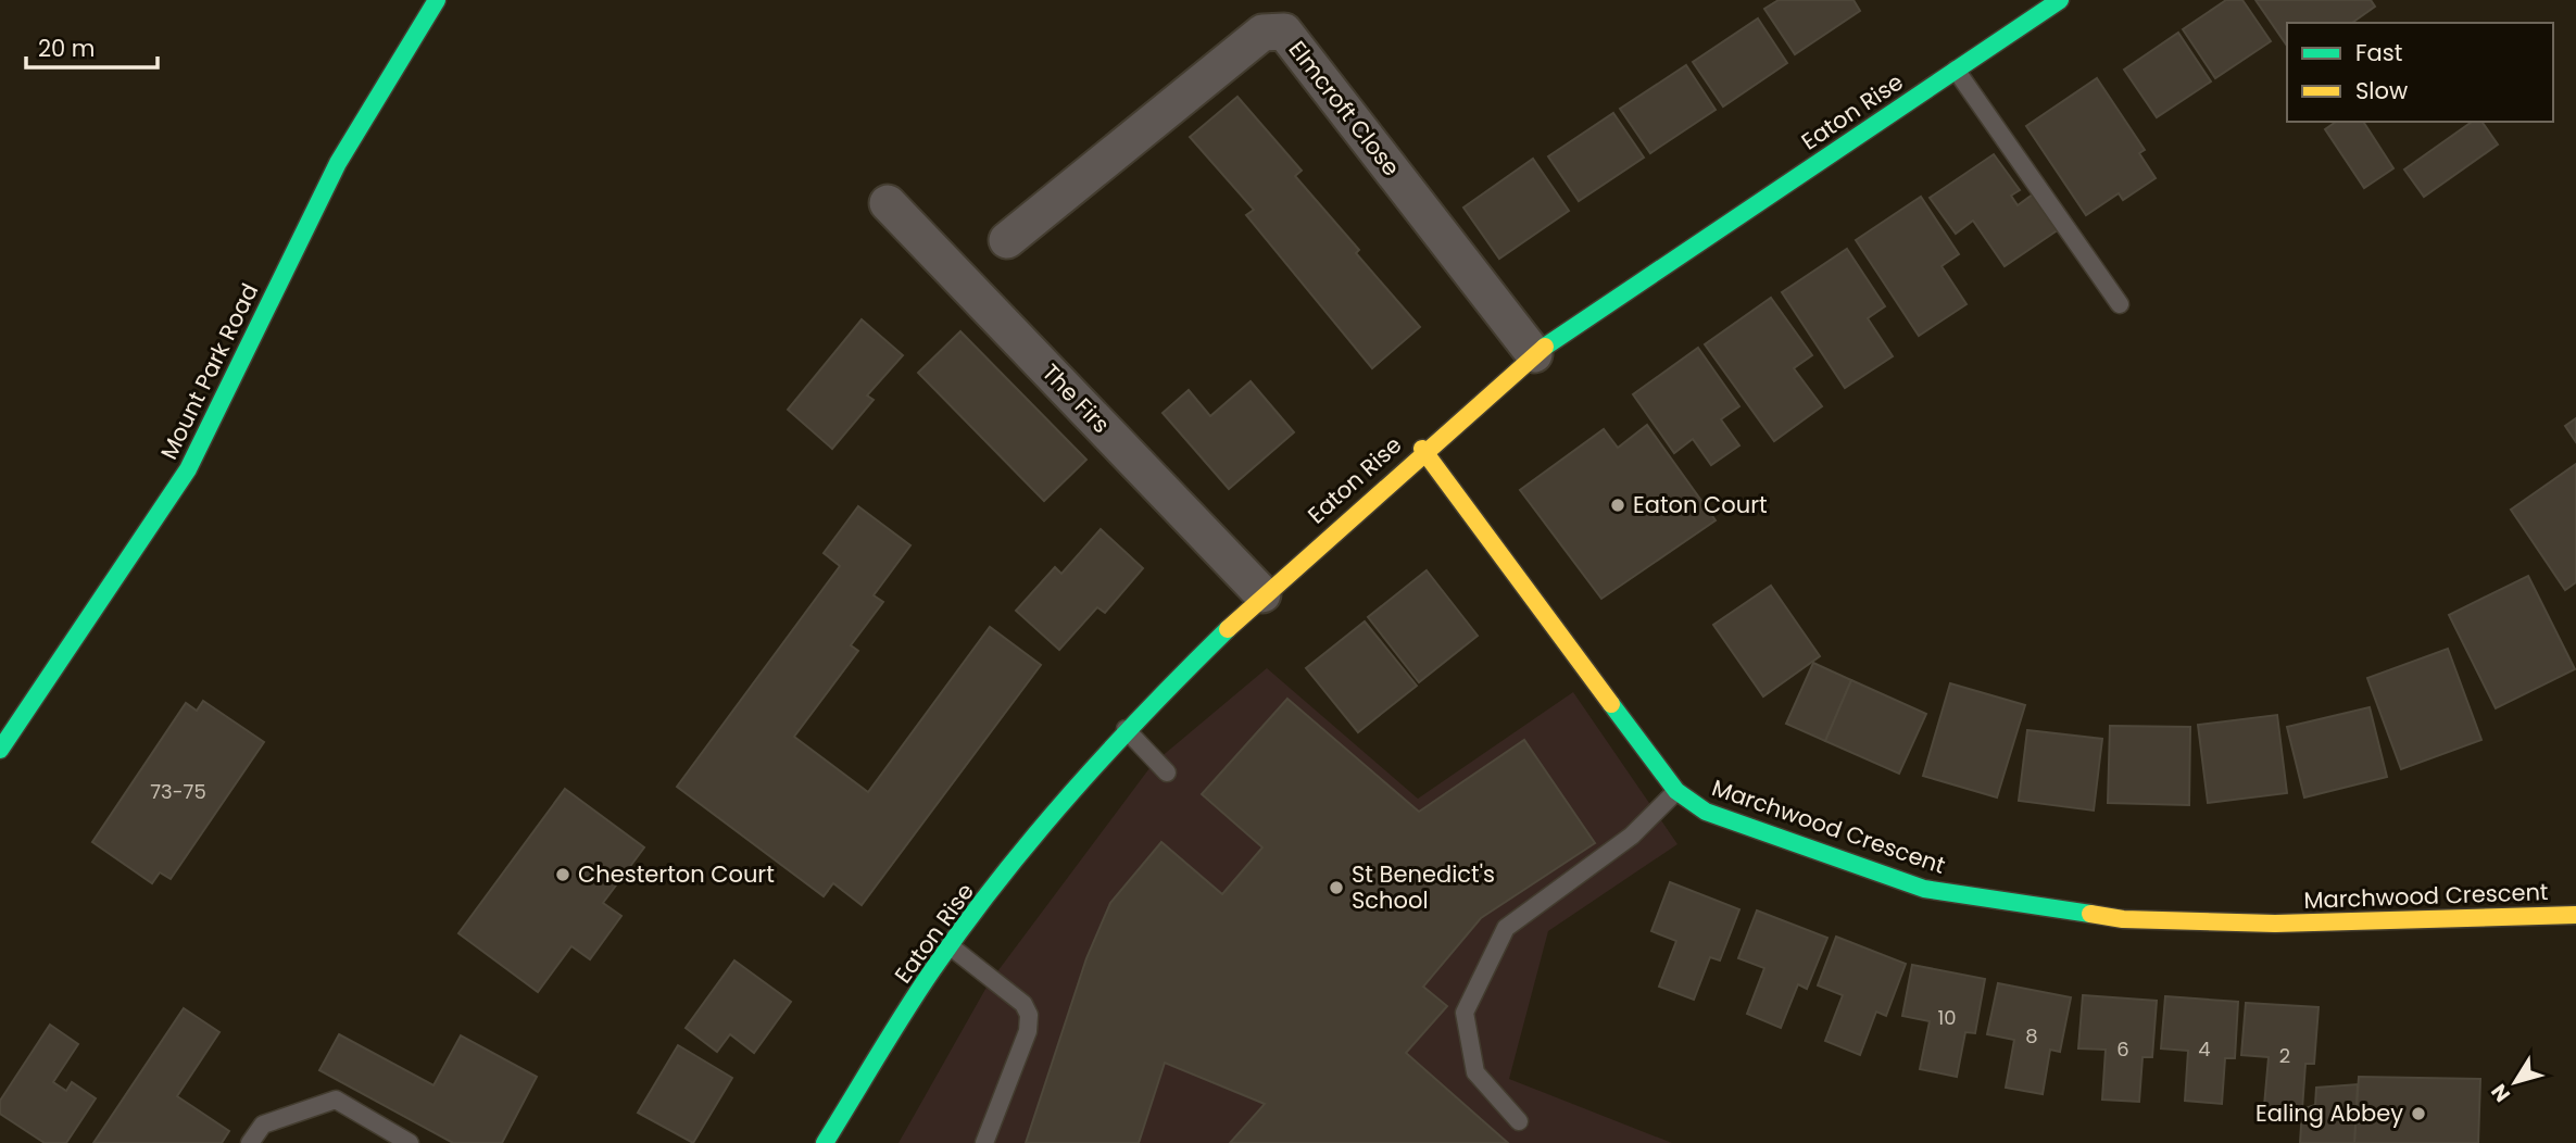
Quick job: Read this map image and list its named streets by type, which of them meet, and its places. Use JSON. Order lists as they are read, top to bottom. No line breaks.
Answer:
{"streets":{"street":["Elmcroft Close","Eaton Rise","Mount Park Road","The Firs","Marchwood Crescent"]},"crossings":[["Elmcroft Close","Eaton Rise"],["Eaton Rise","The Firs"],["Eaton Rise","Marchwood Crescent"]],"places":["Eaton Court","Chesterton Court","St Benedict's School","Ealing Abbey"],"house_numbers":["73-75","10","8","6","4","2"],"legend":["Fast","Slow"],"scale_bar":"20 m","north":"bottom left"}
